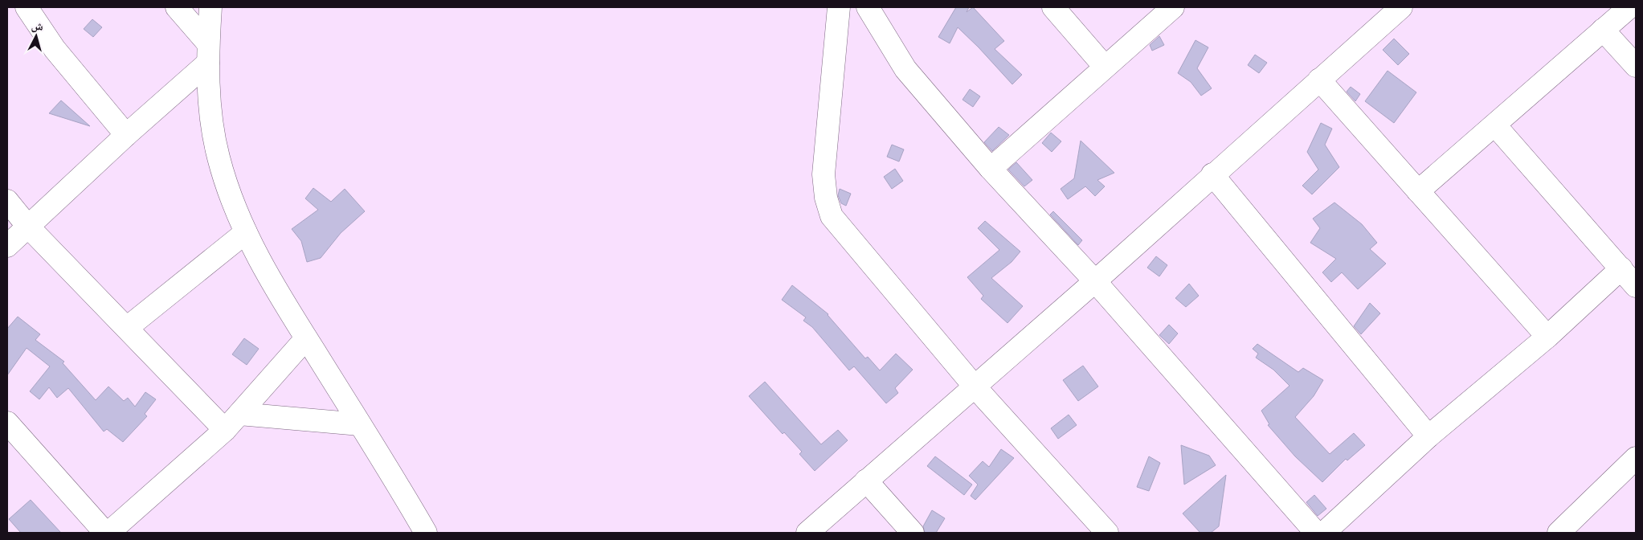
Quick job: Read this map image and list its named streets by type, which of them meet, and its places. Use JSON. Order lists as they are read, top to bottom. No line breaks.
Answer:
{"north":"top"}
